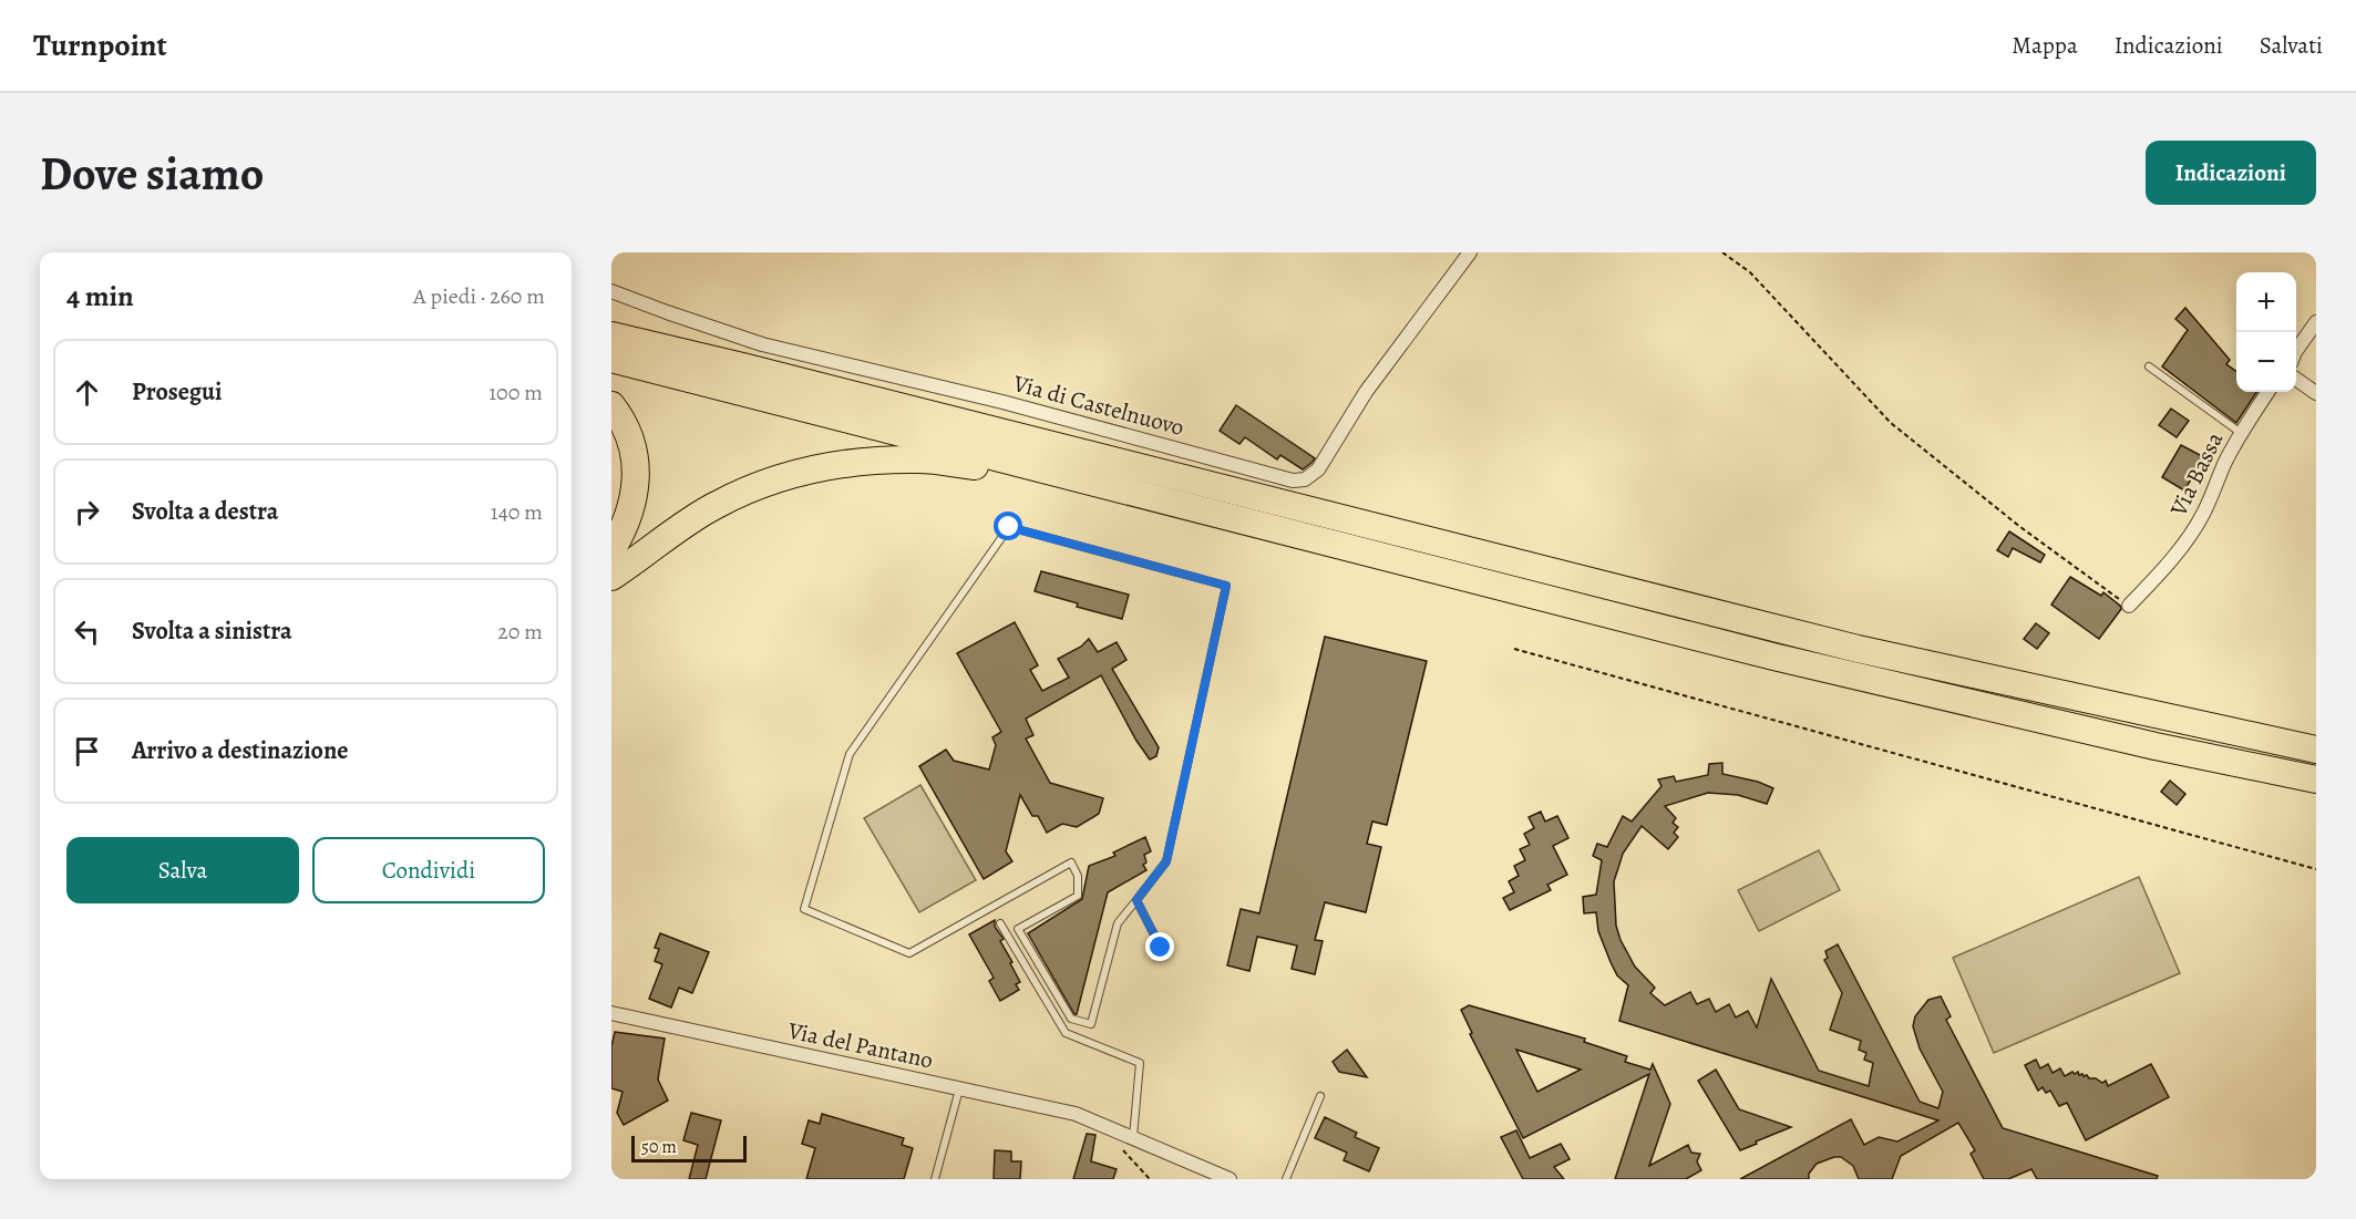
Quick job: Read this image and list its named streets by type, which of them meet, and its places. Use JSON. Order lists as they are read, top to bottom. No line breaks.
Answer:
{"streets":{"street":["Via di Castelnuovo","Via Bassa","Via del Pantano"]},"scale_bar":"50 m","page":{"header":"Turnpoint","nav":["Mappa","Indicazioni","Salvati"],"buttons":["Indicazioni",["Salva","Condividi"]],"title":"Dove siamo","heading":["4 min","A piedi · 260 m"],"map_buttons":["+","−"],"list":[["Prosegui","100 m"],["Svolta a destra","140 m"],["Svolta a sinistra","20 m"],"Arrivo a destinazione"],"scale":"50 m"}}
